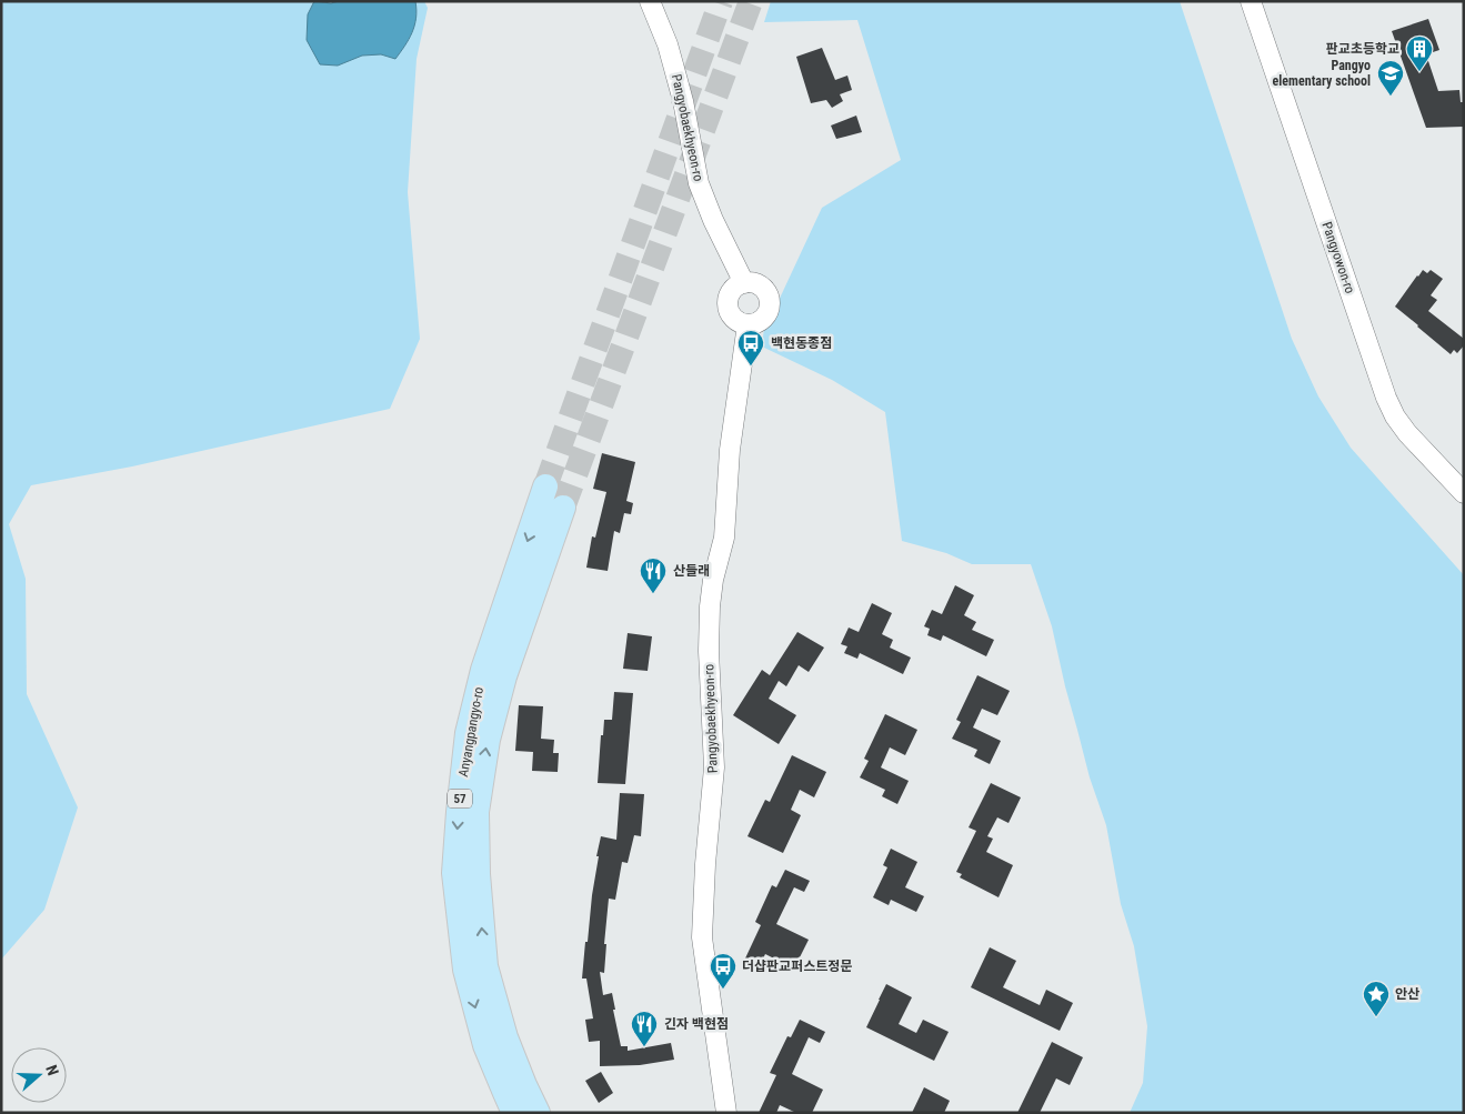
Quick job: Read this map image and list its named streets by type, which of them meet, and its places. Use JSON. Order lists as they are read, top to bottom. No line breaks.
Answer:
{"streets":{"main road":["Anyangpangyo-ro","57"],"street":["Pangyobaekhyeon-ro","Pangyowon-ro"]},"places":{"building":["판교초등학교"],"school or university":["Pangyo elementary school"],"bus stop":["백현동종점","더샵판교퍼스트정문"],"restaurant":["산들래","긴자 백현점"],"place":["안산"]},"north":"right"}
